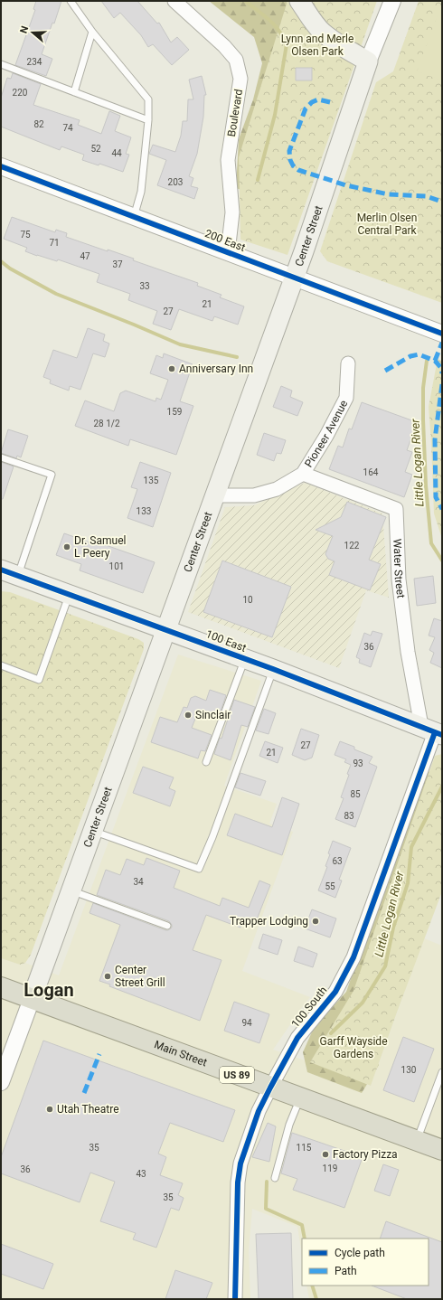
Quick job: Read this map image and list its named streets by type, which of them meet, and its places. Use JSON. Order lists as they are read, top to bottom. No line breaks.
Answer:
{"streets":{"highway":["Main Street","US 89"],"main road":["Center Street","100 East"],"street":["Boulevard","200 East","Pioneer Avenue","Water Street","100 South"]},"crossings":[["Boulevard","200 East"],["Center Street","200 East"],["Center Street","Pioneer Avenue"],["Center Street","100 East"],["Center Street","Main Street"],["Pioneer Avenue","Water Street"],["Water Street","100 East"],["Water Street","100 South"],["100 East","100 South"],["100 South","Main Street"]],"districts":["Logan"],"water":["Little Logan River"],"parks":["Lynn and Merle Olsen Park","Merlin Olsen Central Park","Garff Wayside Gardens"],"places":["Anniversary Inn","Dr. Samuel L Peery","Sinclair","Trapper Lodging","Center Street Grill","Utah Theatre","Factory Pizza"],"house_numbers":["234","220","82","74","52","44","203","75","71","47","37","33","21","27","159","28 1/2","164","135","133","122","101","10","36","27","21","93","85","83","63","34","55","94","130","35","115","119","36","43","35"],"legend":["Cycle path","Path"],"north":"left"}
